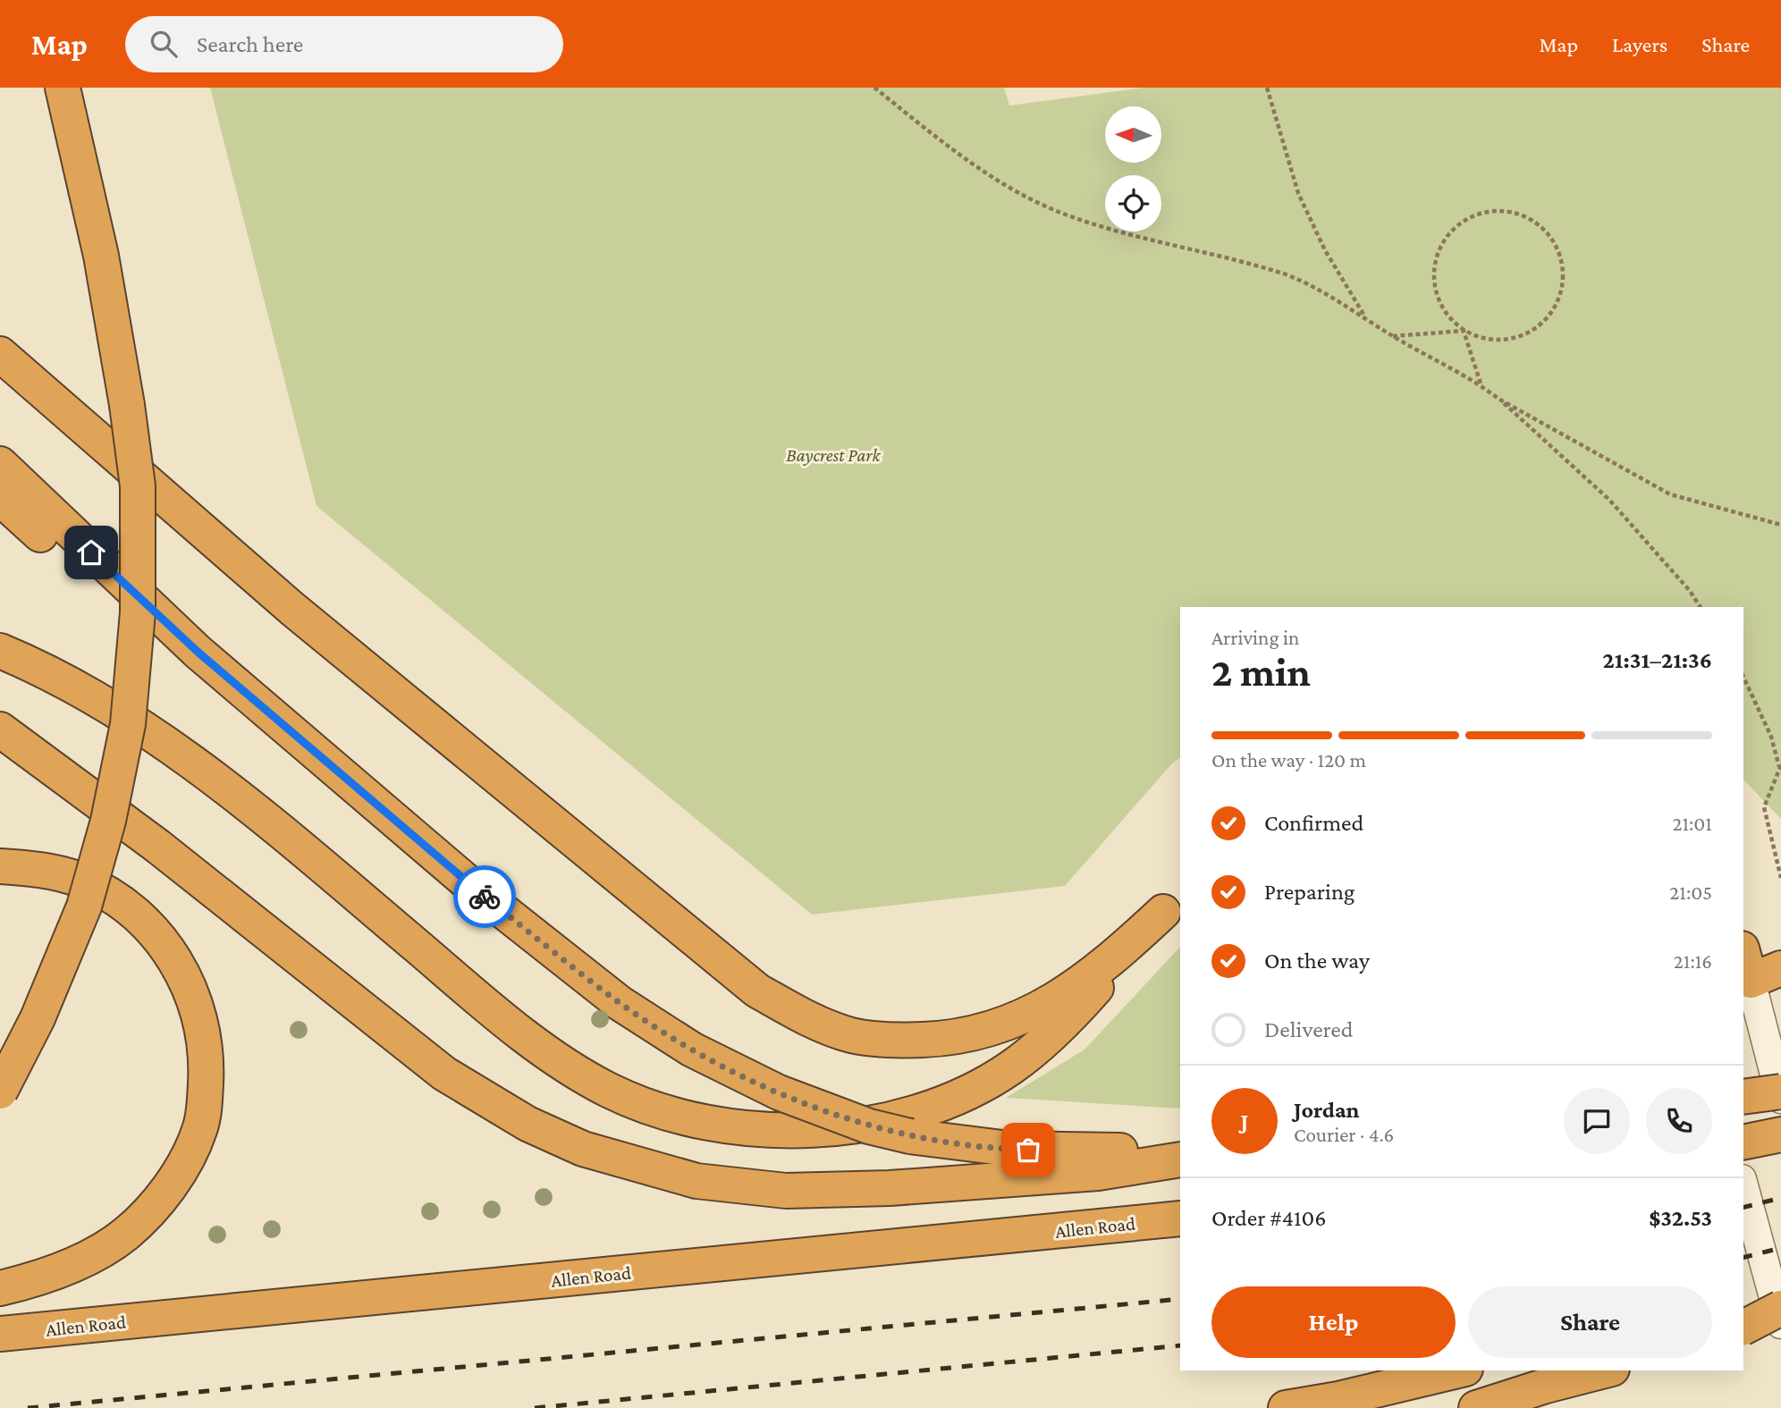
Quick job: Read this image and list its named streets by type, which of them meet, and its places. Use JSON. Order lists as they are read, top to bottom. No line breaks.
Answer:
{"streets":{"highway":["Allen Road"]},"parks":["Baycrest Park"],"north":"left","page":{"header":"Map","search":"Search here","nav":["Map","Layers","Share"],"heading":["2 min","Arriving in","21:31–21:36"],"panel":["Jordan","Courier · 4.6","Order #4106","$32.53"],"bar":"On the way · 120 m","list":[["Confirmed","21:01"],["Preparing","21:05"],["On the way","21:16"],"Delivered"],"round":"J","buttons":["Help","Share"]}}
